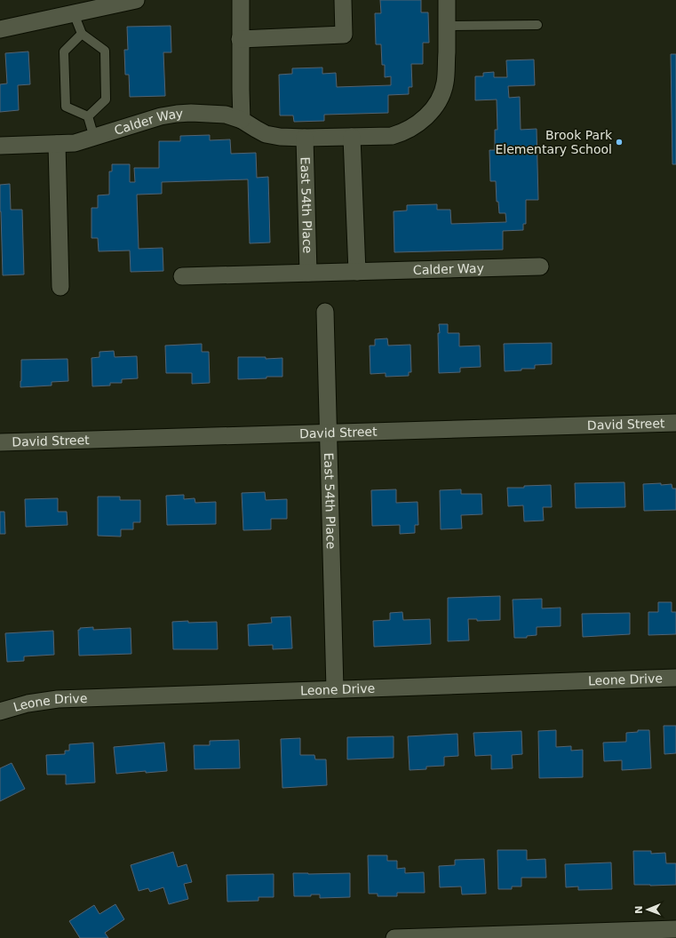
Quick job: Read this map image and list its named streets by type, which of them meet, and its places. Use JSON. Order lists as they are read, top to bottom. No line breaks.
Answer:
{"streets":{"street":["Calder Way","East 54th Place","David Street","Leone Drive"]},"crossings":[["Calder Way","East 54th Place"],["East 54th Place","David Street"],["East 54th Place","Leone Drive"]],"places":["Brook Park Elementary School"],"north":"left"}
